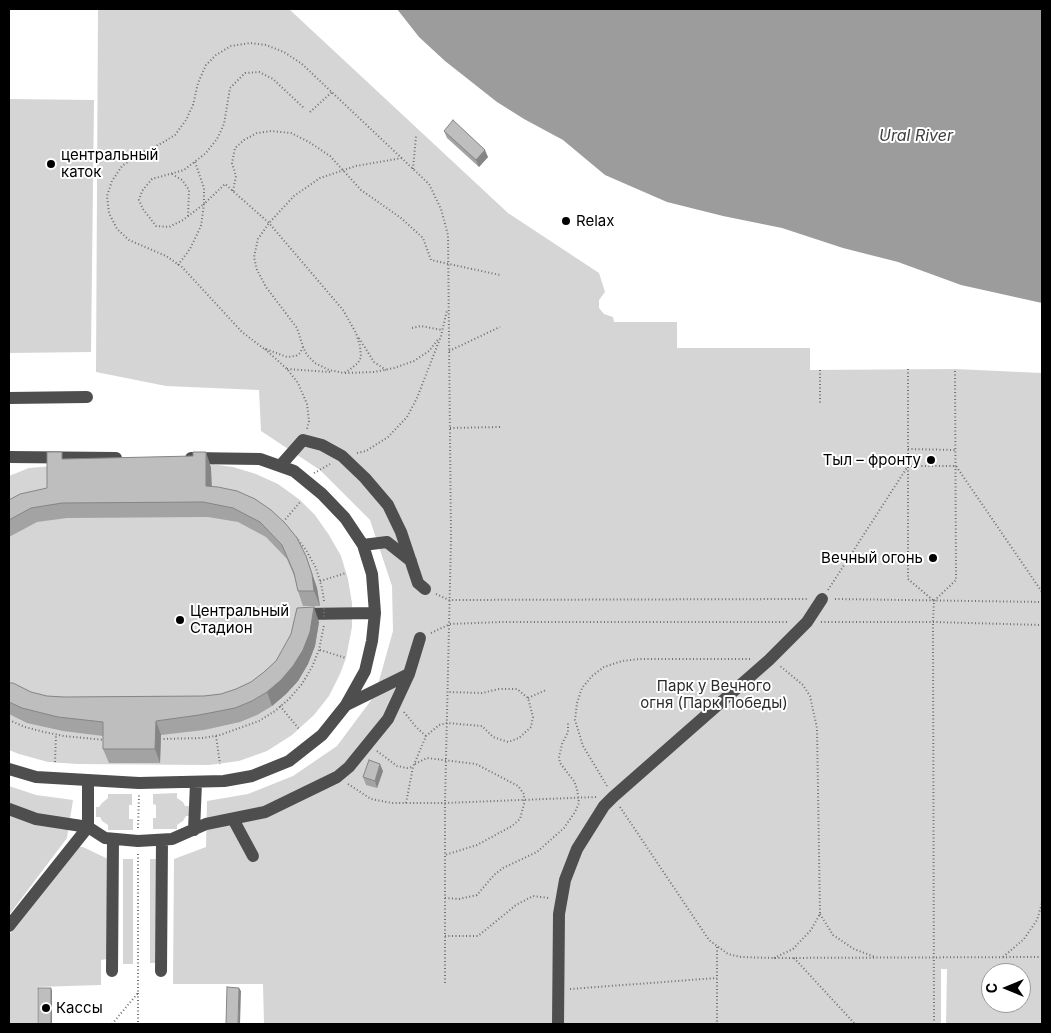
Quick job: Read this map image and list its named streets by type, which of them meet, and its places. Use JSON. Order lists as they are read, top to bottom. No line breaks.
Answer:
{"water":["Ural River"],"parks":["Парк у Вечного огня (Парк Победы)"],"places":["центральный каток","Relax","Тыл – фронту","Вечный огонь","Центральный Стадион","Кассы"],"north":"left"}
